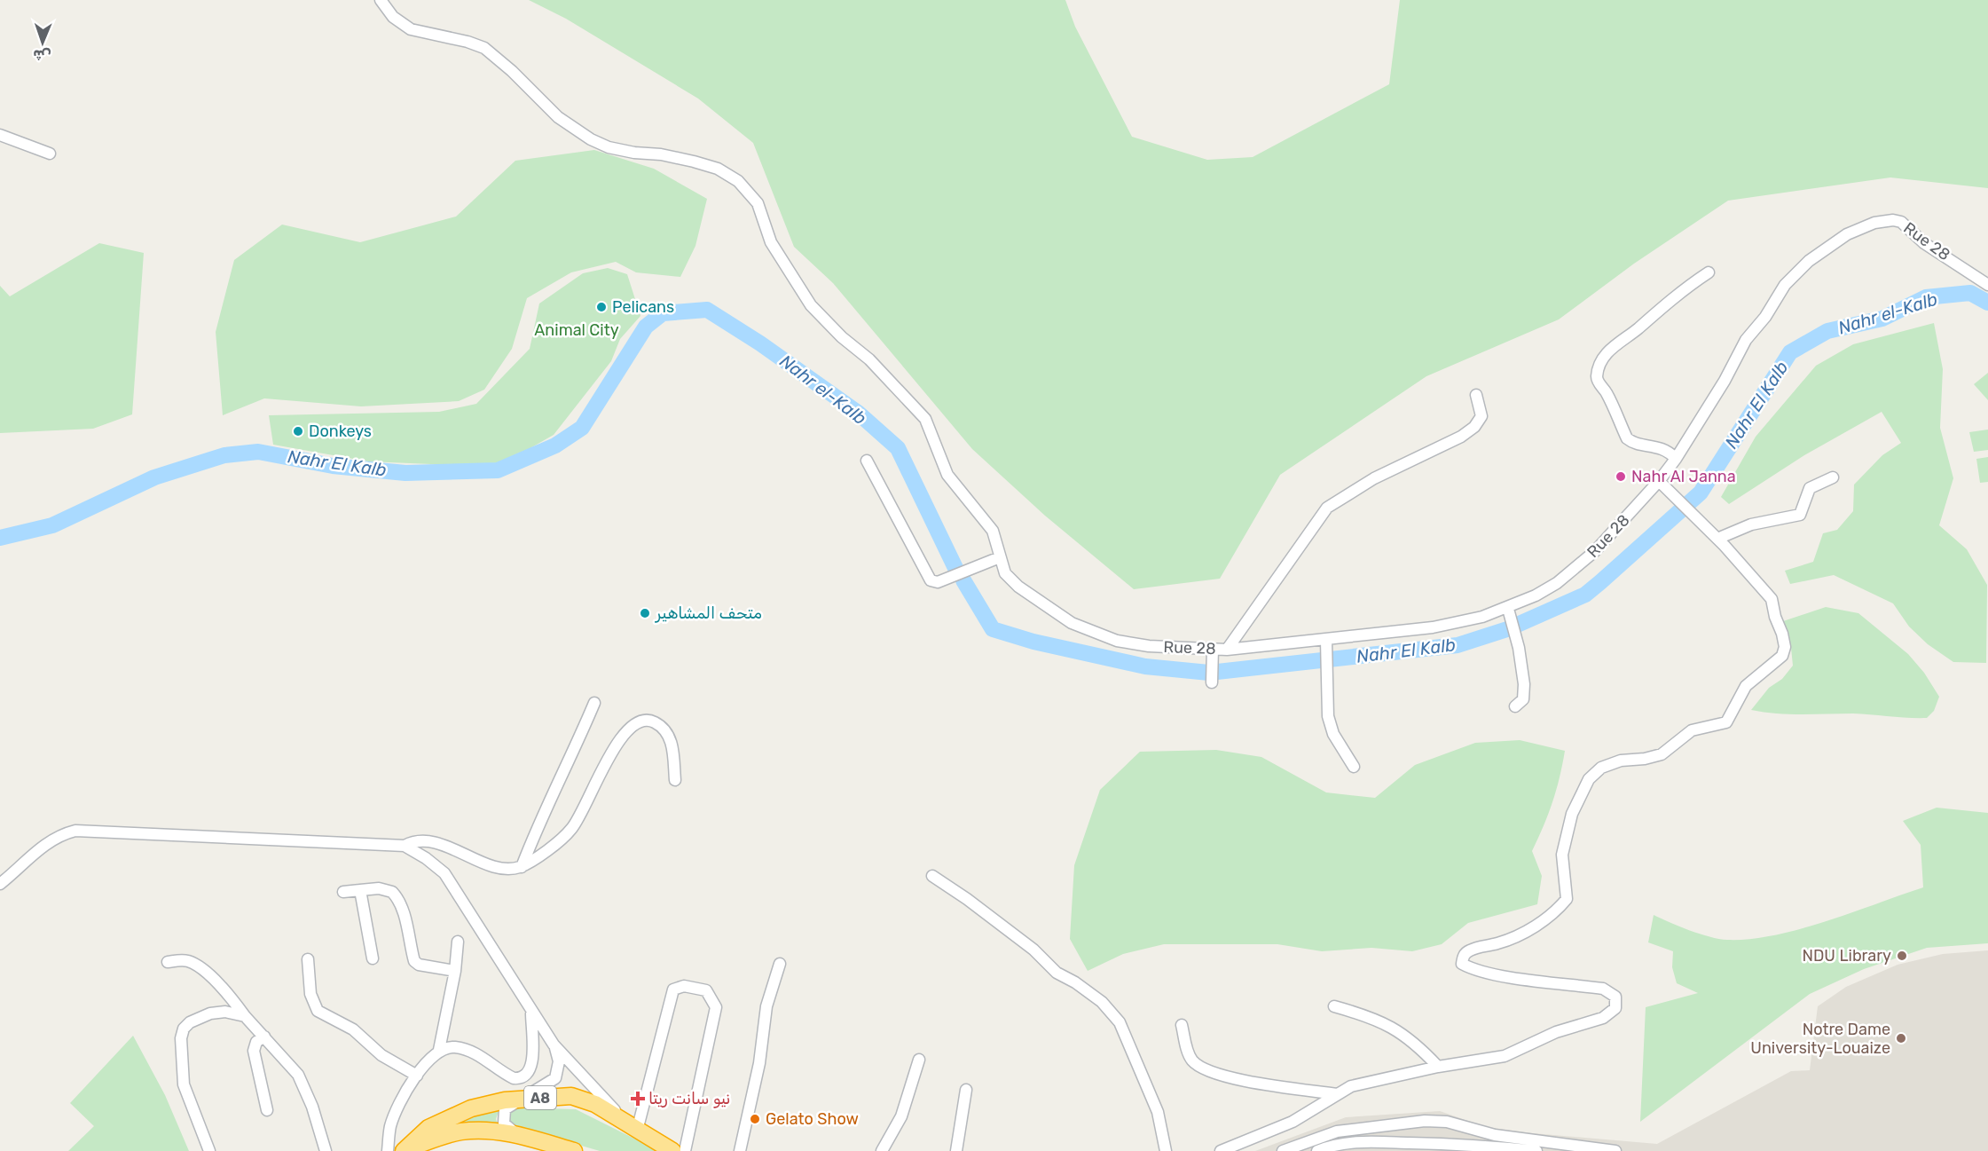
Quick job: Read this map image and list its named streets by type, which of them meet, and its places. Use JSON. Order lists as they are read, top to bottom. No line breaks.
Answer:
{"streets":{"highway":["A8"],"street":["Rue 28"]},"water":["Nahr el-Kalb","Nahr El Kalb"],"parks":["Animal City"],"places":{"other":["Pelicans","Donkeys","Nahr Al Janna","متحف المشاهير","NDU Library","Notre Dame University-Louaize","Gelato Show"],"health":["نيو سانت ريتا"]},"north":"bottom"}
